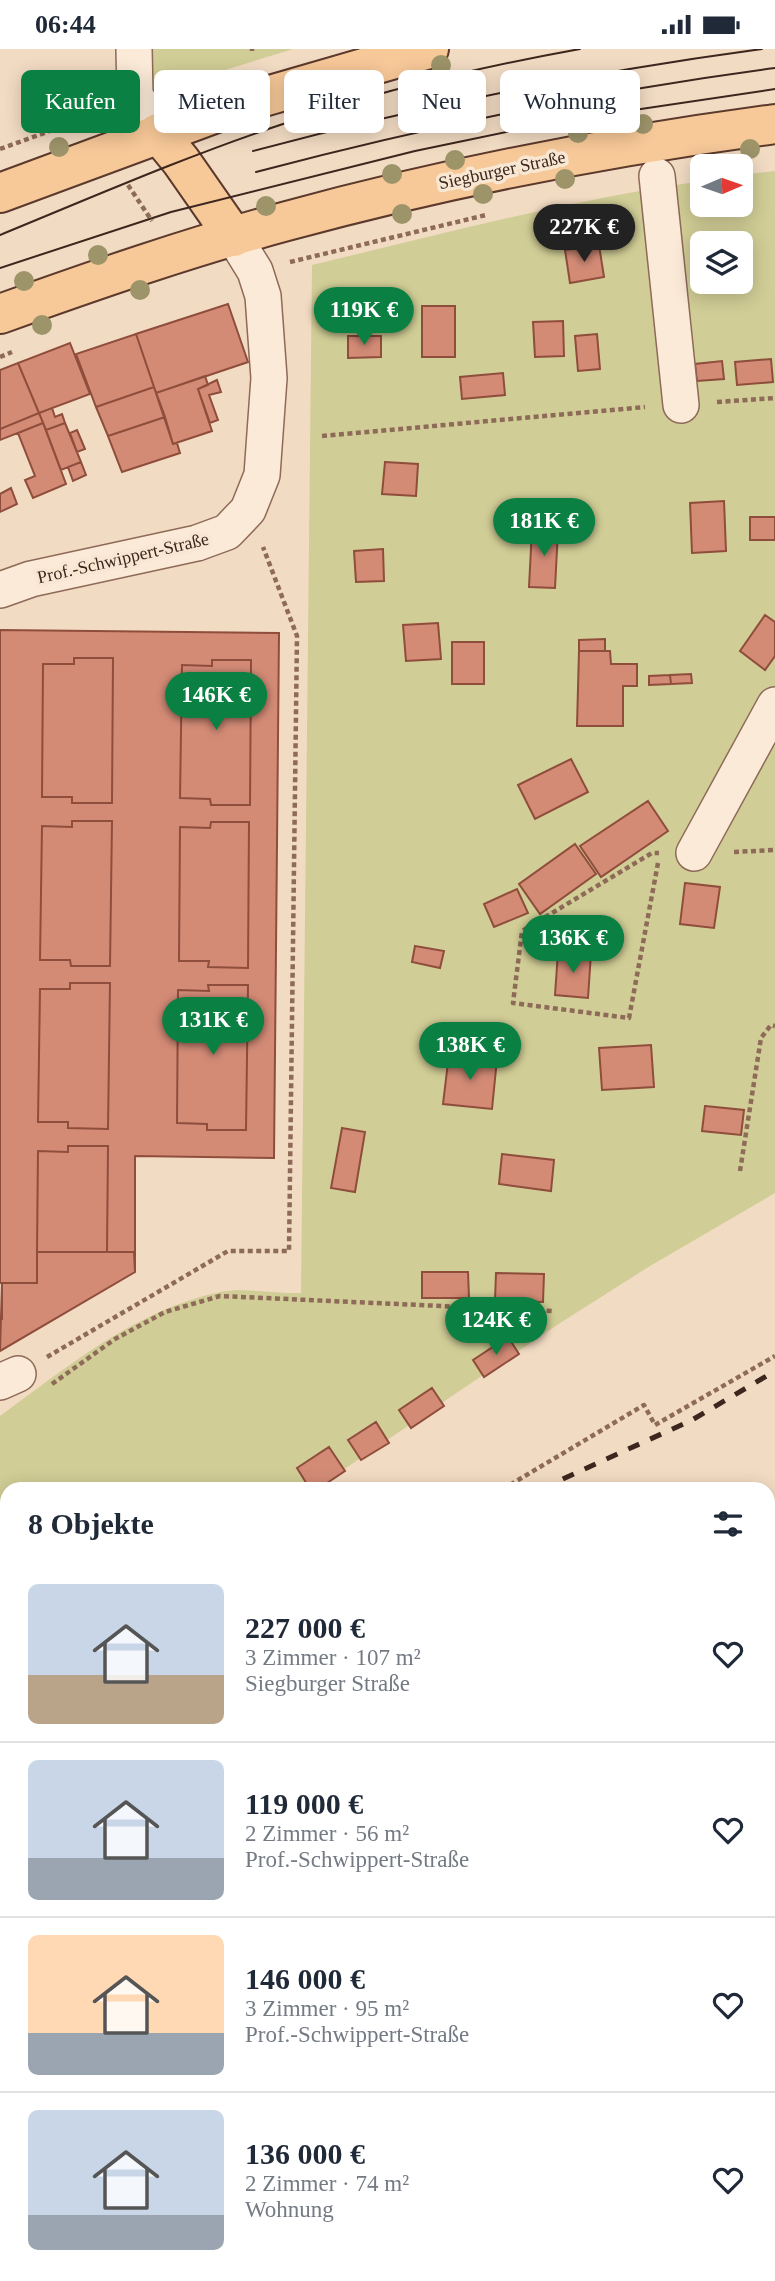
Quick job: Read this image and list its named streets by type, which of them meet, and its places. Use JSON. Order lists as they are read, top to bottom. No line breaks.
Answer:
{"streets":{"main road":["Siegburger Straße"],"street":["Prof.-Schwippert-Straße"]},"crossings":[["Siegburger Straße","Prof.-Schwippert-Straße"]],"north":"right","page":{"status":"06:44","chip":["Kaufen","Mieten","Filter","Neu","Wohnung"],"price":["227K €","119K €","181K €","146K €","136K €","131K €","138K €","124K €"],"heading":"8 Objekte","list":[{"name":"227 000 €","note":"3 Zimmer · 107 m² · Siegburger Straße"},{"name":"119 000 €","note":"2 Zimmer · 56 m² · Prof.-Schwippert-Straße"},{"name":"146 000 €","note":"3 Zimmer · 95 m² · Prof.-Schwippert-Straße"},{"name":"136 000 €","note":"2 Zimmer · 74 m² · Wohnung"}]}}
